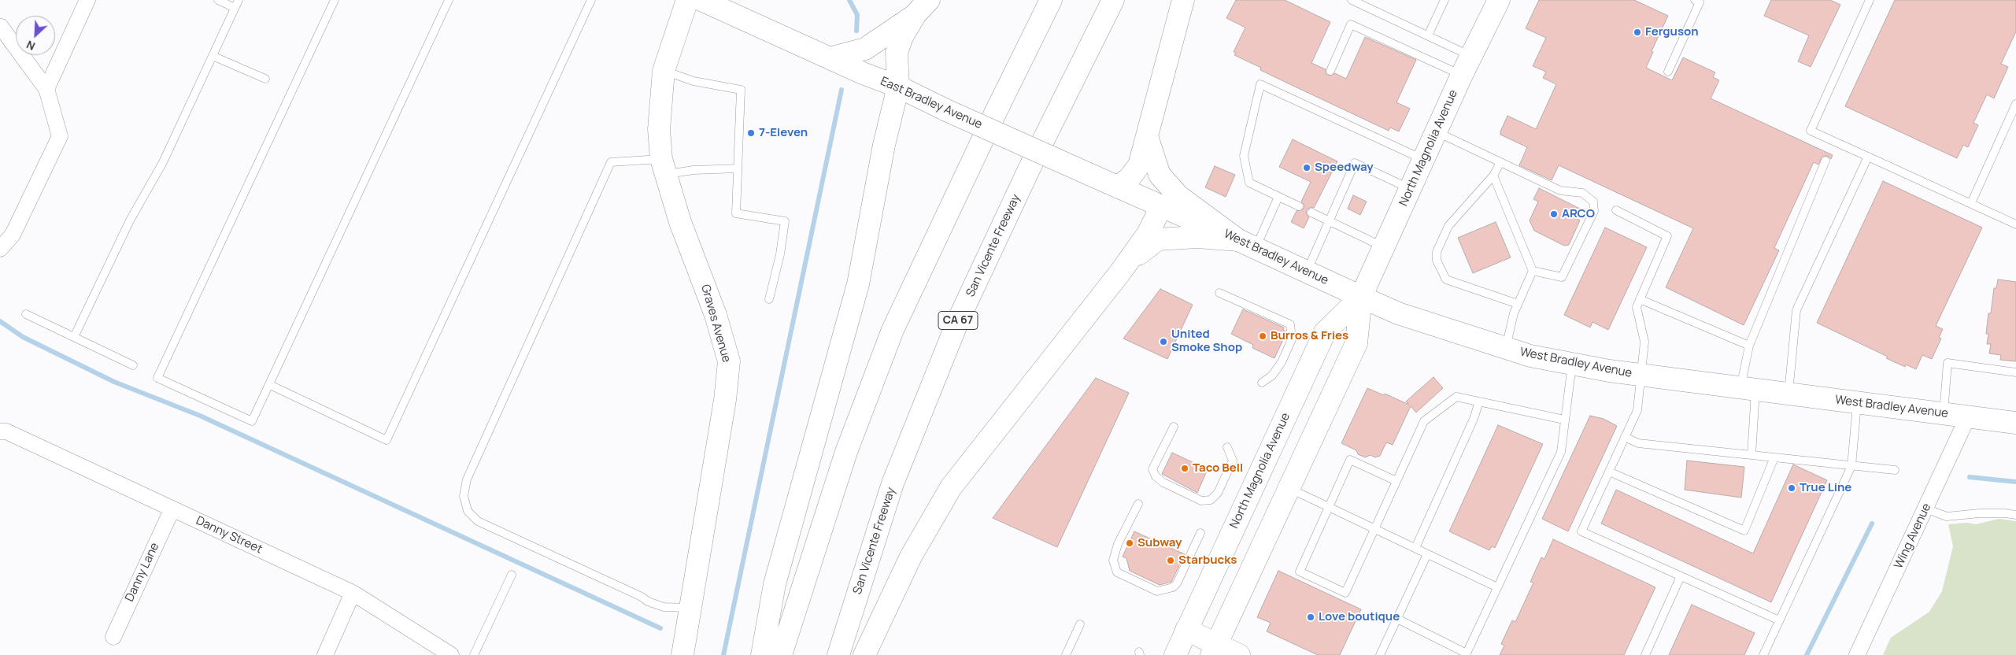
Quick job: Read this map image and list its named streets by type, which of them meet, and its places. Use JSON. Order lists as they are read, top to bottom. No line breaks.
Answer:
{"streets":{"main road":["East Bradley Avenue","North Magnolia Avenue","San Vicente Freeway","West Bradley Avenue","CA 67","Graves Avenue"],"street":["Danny Street","Wing Avenue","Danny Lane"]},"crossings":[["East Bradley Avenue","West Bradley Avenue"],["North Magnolia Avenue","West Bradley Avenue"],["West Bradley Avenue","Wing Avenue"],["Danny Street","Danny Lane"]],"places":["Ferguson","7-Eleven","Speedway","ARCO","Burros & Fries","United Smoke Shop","Taco Bell","True Line","Subway","Starbucks","Love boutique"],"north":"bottom left"}
